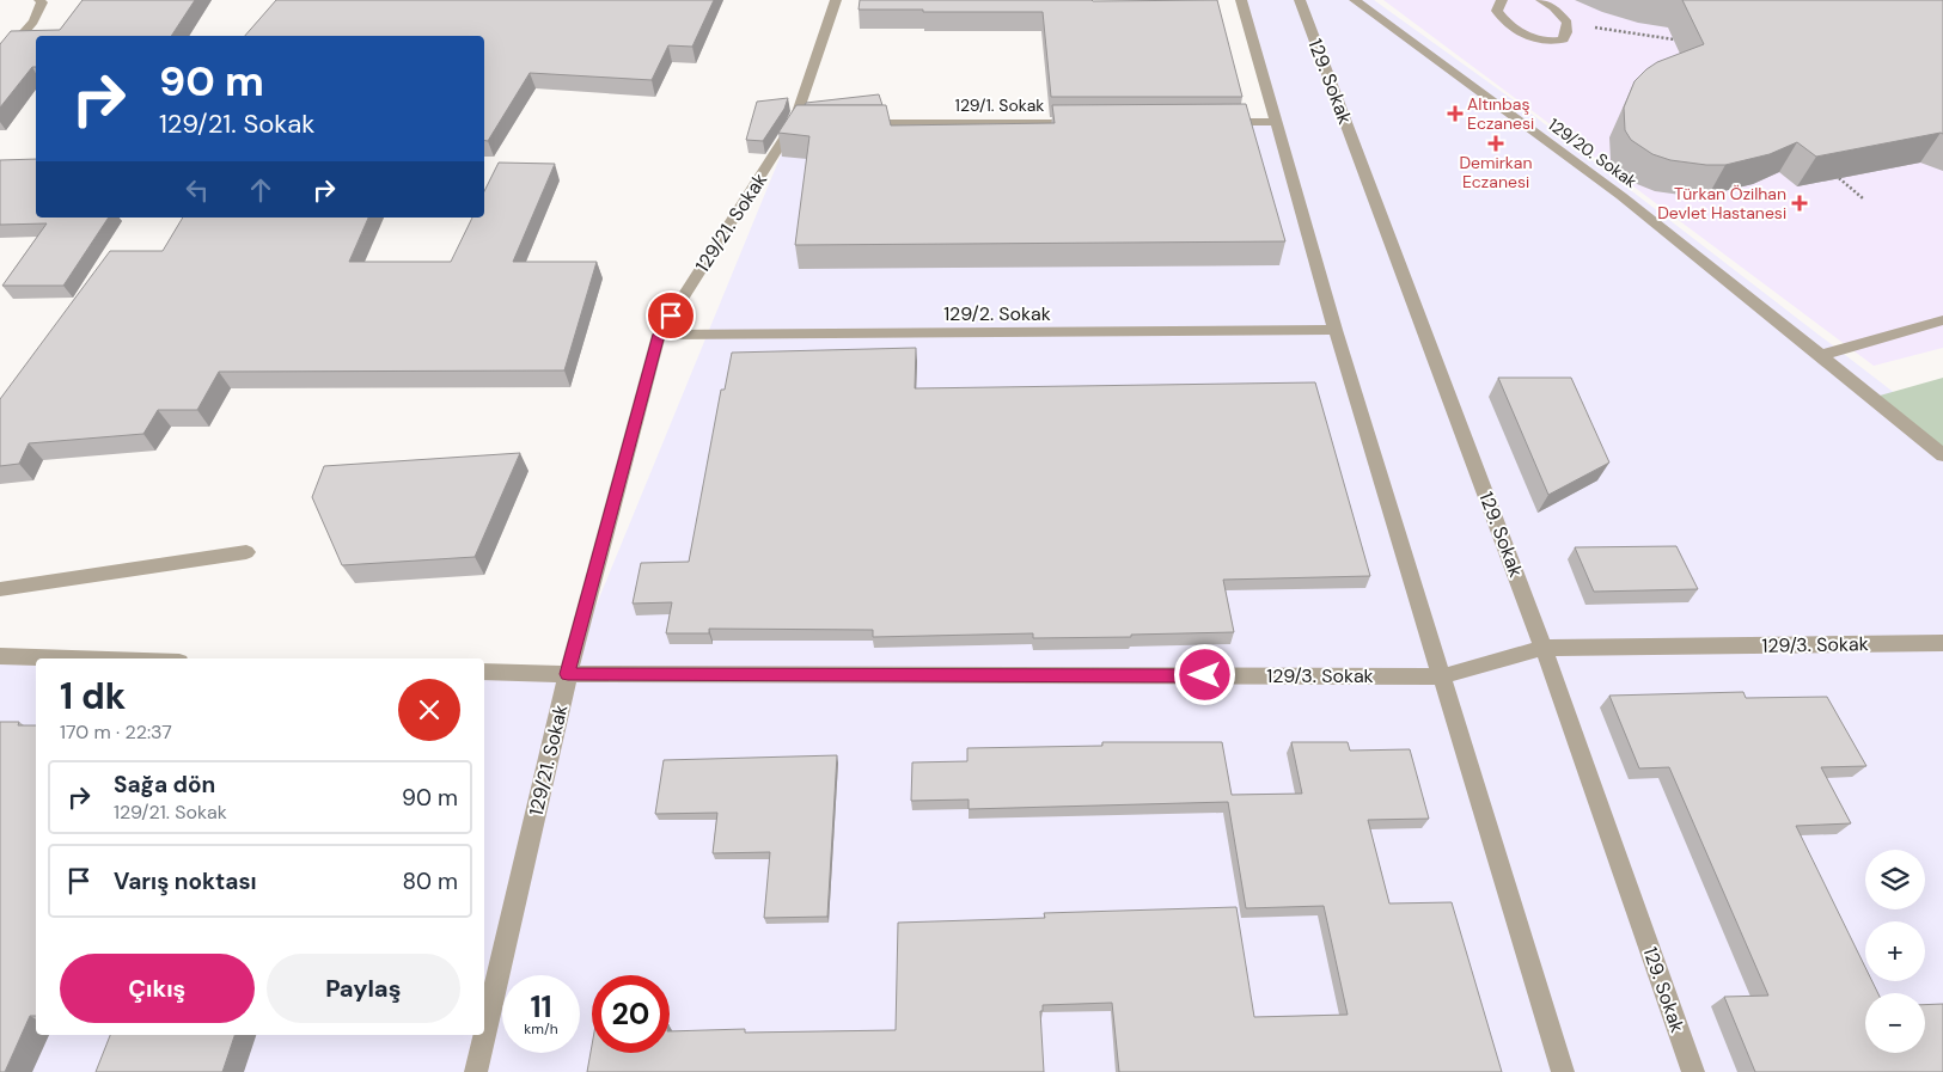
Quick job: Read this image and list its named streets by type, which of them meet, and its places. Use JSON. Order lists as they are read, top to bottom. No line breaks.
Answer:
{"streets":{"street":["129. Sokak","129/1. Sokak","129/20. Sokak","129/21. Sokak","129/2. Sokak","129/3. Sokak"]},"crossings":[["129. Sokak","129/3. Sokak"],["129/21. Sokak","129/2. Sokak"],["129/21. Sokak","129/3. Sokak"]],"places":{"health":["Altınbaş Eczanesi","Demirkan Eczanesi","Türkan Özilhan Devlet Hastanesi"]},"page":{"turn":["90 m","129/21. Sokak"],"heading":["1 dk","170 m · 22:37"],"list":[{"name":"Sağa dön","note":"129/21. Sokak","value":"90 m"},{"name":"Varış noktası","value":"80 m"}],"map_buttons":["+","−"],"buttons":["Çıkış","Paylaş"],"speed":"11 km/h","limit":"20"}}
